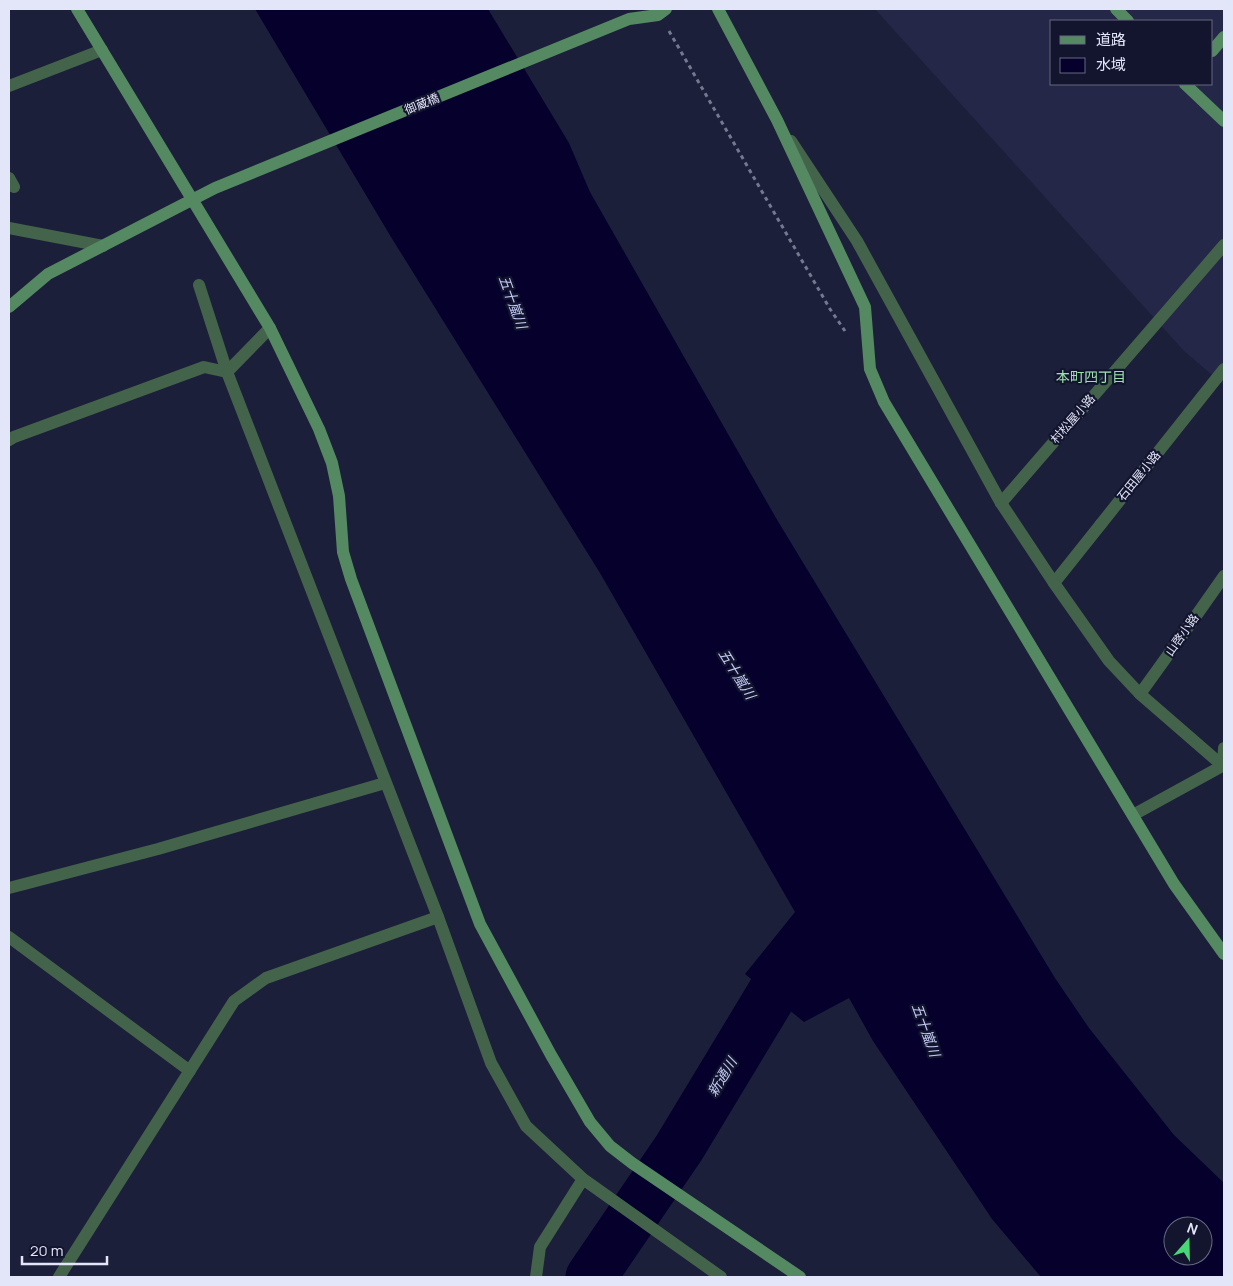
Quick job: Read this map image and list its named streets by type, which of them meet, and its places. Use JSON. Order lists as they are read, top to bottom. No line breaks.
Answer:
{"streets":{"street":["御蔵橋","村松屋小路","石田屋小路","山啓小路"]},"districts":["本町四丁目"],"water":["五十嵐川","新通川"],"legend":["道路","水域"],"scale_bar":"20 m","north":"top"}
